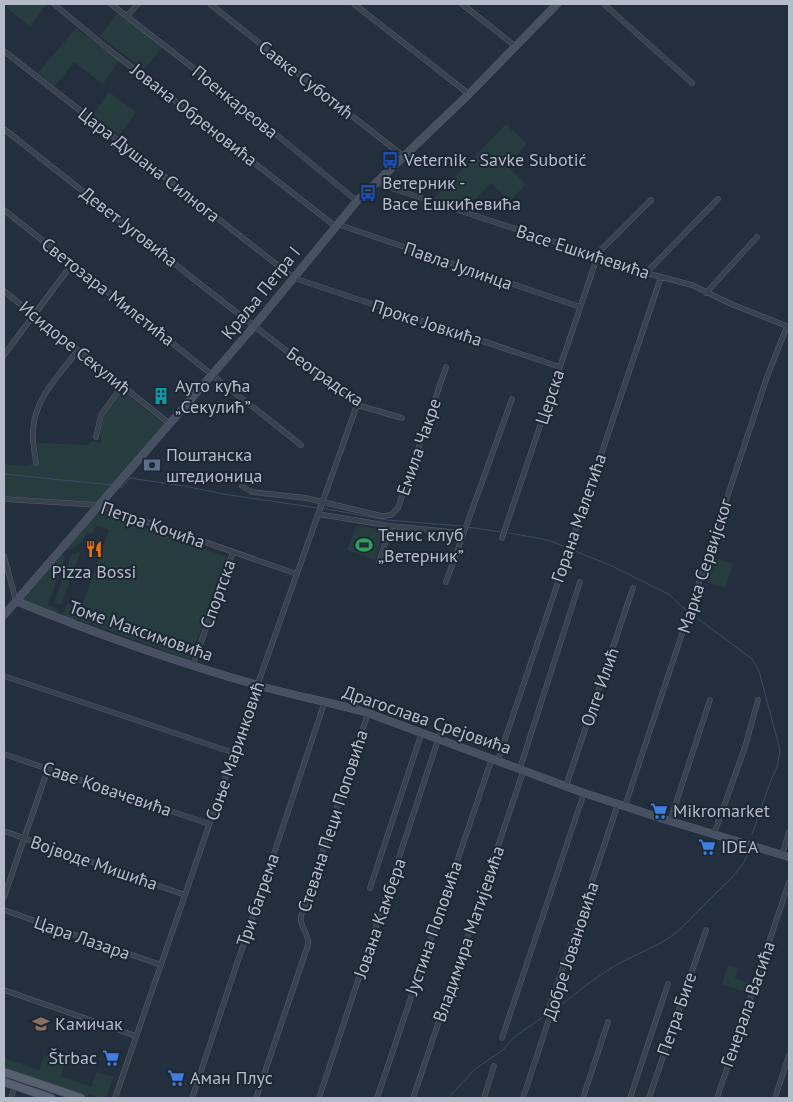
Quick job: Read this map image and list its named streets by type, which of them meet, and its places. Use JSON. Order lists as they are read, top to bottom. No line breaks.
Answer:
{"streets":{"street":["Савке Суботић","Поенкареова","Јована Обреновића","Цара Душана Силнога","Девет Југовића","Васе Ешкићевића","Павла Јулинца","Светозара Милетића","Краља Петра I","Проке Јовкића","Исидоре Секулић","Београдска","Церска","Емила Чакре","Горана Малетића","Петра Кочића","Марка Сервијског","Спортска","Томе Максимовића","Олге Илић","Драгослава Срејовића","Соње Маринковић","Саве Ковачевића","Стевана Пеци Поповића","Војводе Мишића","Три багрема","Јована Камбера","Јустина Поповића","Владимира Матијевића","Цара Лазара","Добре Јовановића","Генерала Васића","Петра Биге"]},"crossings":[["Савке Суботић","Краља Петра I"],["Поенкареова","Краља Петра I"],["Јована Обреновића","Павла Јулинца"],["Јована Обреновића","Краља Петра I"],["Цара Душана Силнога","Краља Петра I"],["Цара Душана Силнога","Проке Јовкића"],["Девет Југовића","Краља Петра I"],["Девет Југовића","Београдска"],["Васе Ешкићевића","Краља Петра I"],["Васе Ешкићевића","Церска"],["Васе Ешкићевића","Горана Малетића"],["Васе Ешкићевића","Марка Сервијског"],["Павла Јулинца","Краља Петра I"],["Павла Јулинца","Церска"],["Светозара Милетића","Краља Петра I"],["Краља Петра I","Проке Јовкића"],["Краља Петра I","Исидоре Секулић"],["Краља Петра I","Београдска"],["Краља Петра I","Петра Кочића"],["Краља Петра I","Томе Максимовића"],["Проке Јовкића","Церска"],["Београдска","Соње Маринковић"],["Емила Чакре","Соње Маринковић"],["Горана Малетића","Драгослава Срејовића"],["Горана Малетића","Јустина Поповића"],["Петра Кочића","Спортска"],["Петра Кочића","Соње Маринковић"],["Марка Сервијског","Драгослава Срејовића"],["Марка Сервијског","Добре Јовановића"],["Спортска","Томе Максимовића"],["Томе Максимовића","Драгослава Срејовића"],["Томе Максимовића","Соње Маринковић"],["Олге Илић","Драгослава Срејовића"],["Драгослава Срејовића","Соње Маринковић"],["Драгослава Срејовића","Стевана Пеци Поповића"],["Драгослава Срејовића","Три багрема"],["Драгослава Срејовића","Јована Камбера"],["Драгослава Срејовића","Јустина Поповића"],["Драгослава Срејовића","Владимира Матијевића"],["Драгослава Срејовића","Добре Јовановића"],["Соње Маринковић","Саве Ковачевића"],["Соње Маринковић","Војводе Мишића"],["Соње Маринковић","Цара Лазара"]],"places":{"bus stop":["Veternik - Savke Subotić","Ветерник - Васе Ешкићевића"],"building":["Ауто кућа „Секулић”"],"bank":["Поштанска штедионица"],"sports":["Тенис клуб „Ветерник”"],"restaurant":["Pizza Bossi"],"supermarket":["Mikromarket","IDEA","Štrbac","Аман Плус"],"school or university":["Камичак"]}}
